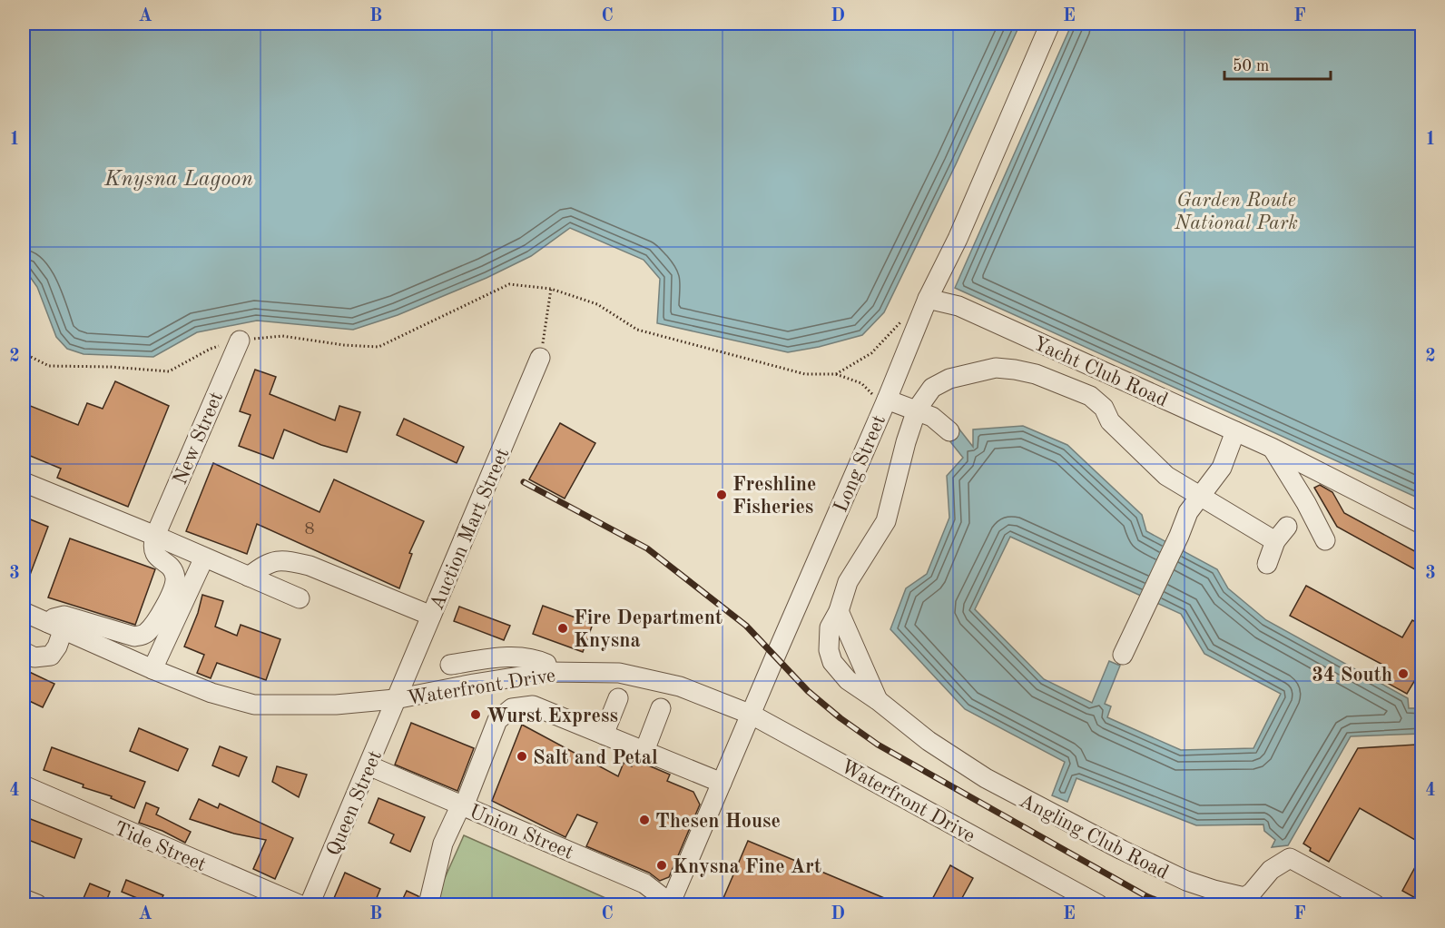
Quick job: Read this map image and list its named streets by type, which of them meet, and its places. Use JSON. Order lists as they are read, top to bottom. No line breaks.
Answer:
{"streets":{"street":["Yacht Club Road","New Street","Long Street","Auction Mart Street","Waterfront Drive","Queen Street","Union Street","Angling Club Road","Tide Street"]},"crossings":[["Yacht Club Road","Long Street"],["Long Street","Waterfront Drive"],["Long Street","Union Street"],["Auction Mart Street","Waterfront Drive"],["Auction Mart Street","Queen Street"],["Waterfront Drive","Queen Street"],["Queen Street","Union Street"]],"water":["Knysna Lagoon"],"parks":["Garden Route National Park"],"places":["Freshline Fisheries","Fire Department Knysna","34 South","Wurst Express","Salt and Petal","Thesen House","Knysna Fine Art"],"house_numbers":["8"],"scale_bar":"50 m","grid":{"columns":["A","B","C","D","E","F"],"rows":["1","2","3","4"]}}
